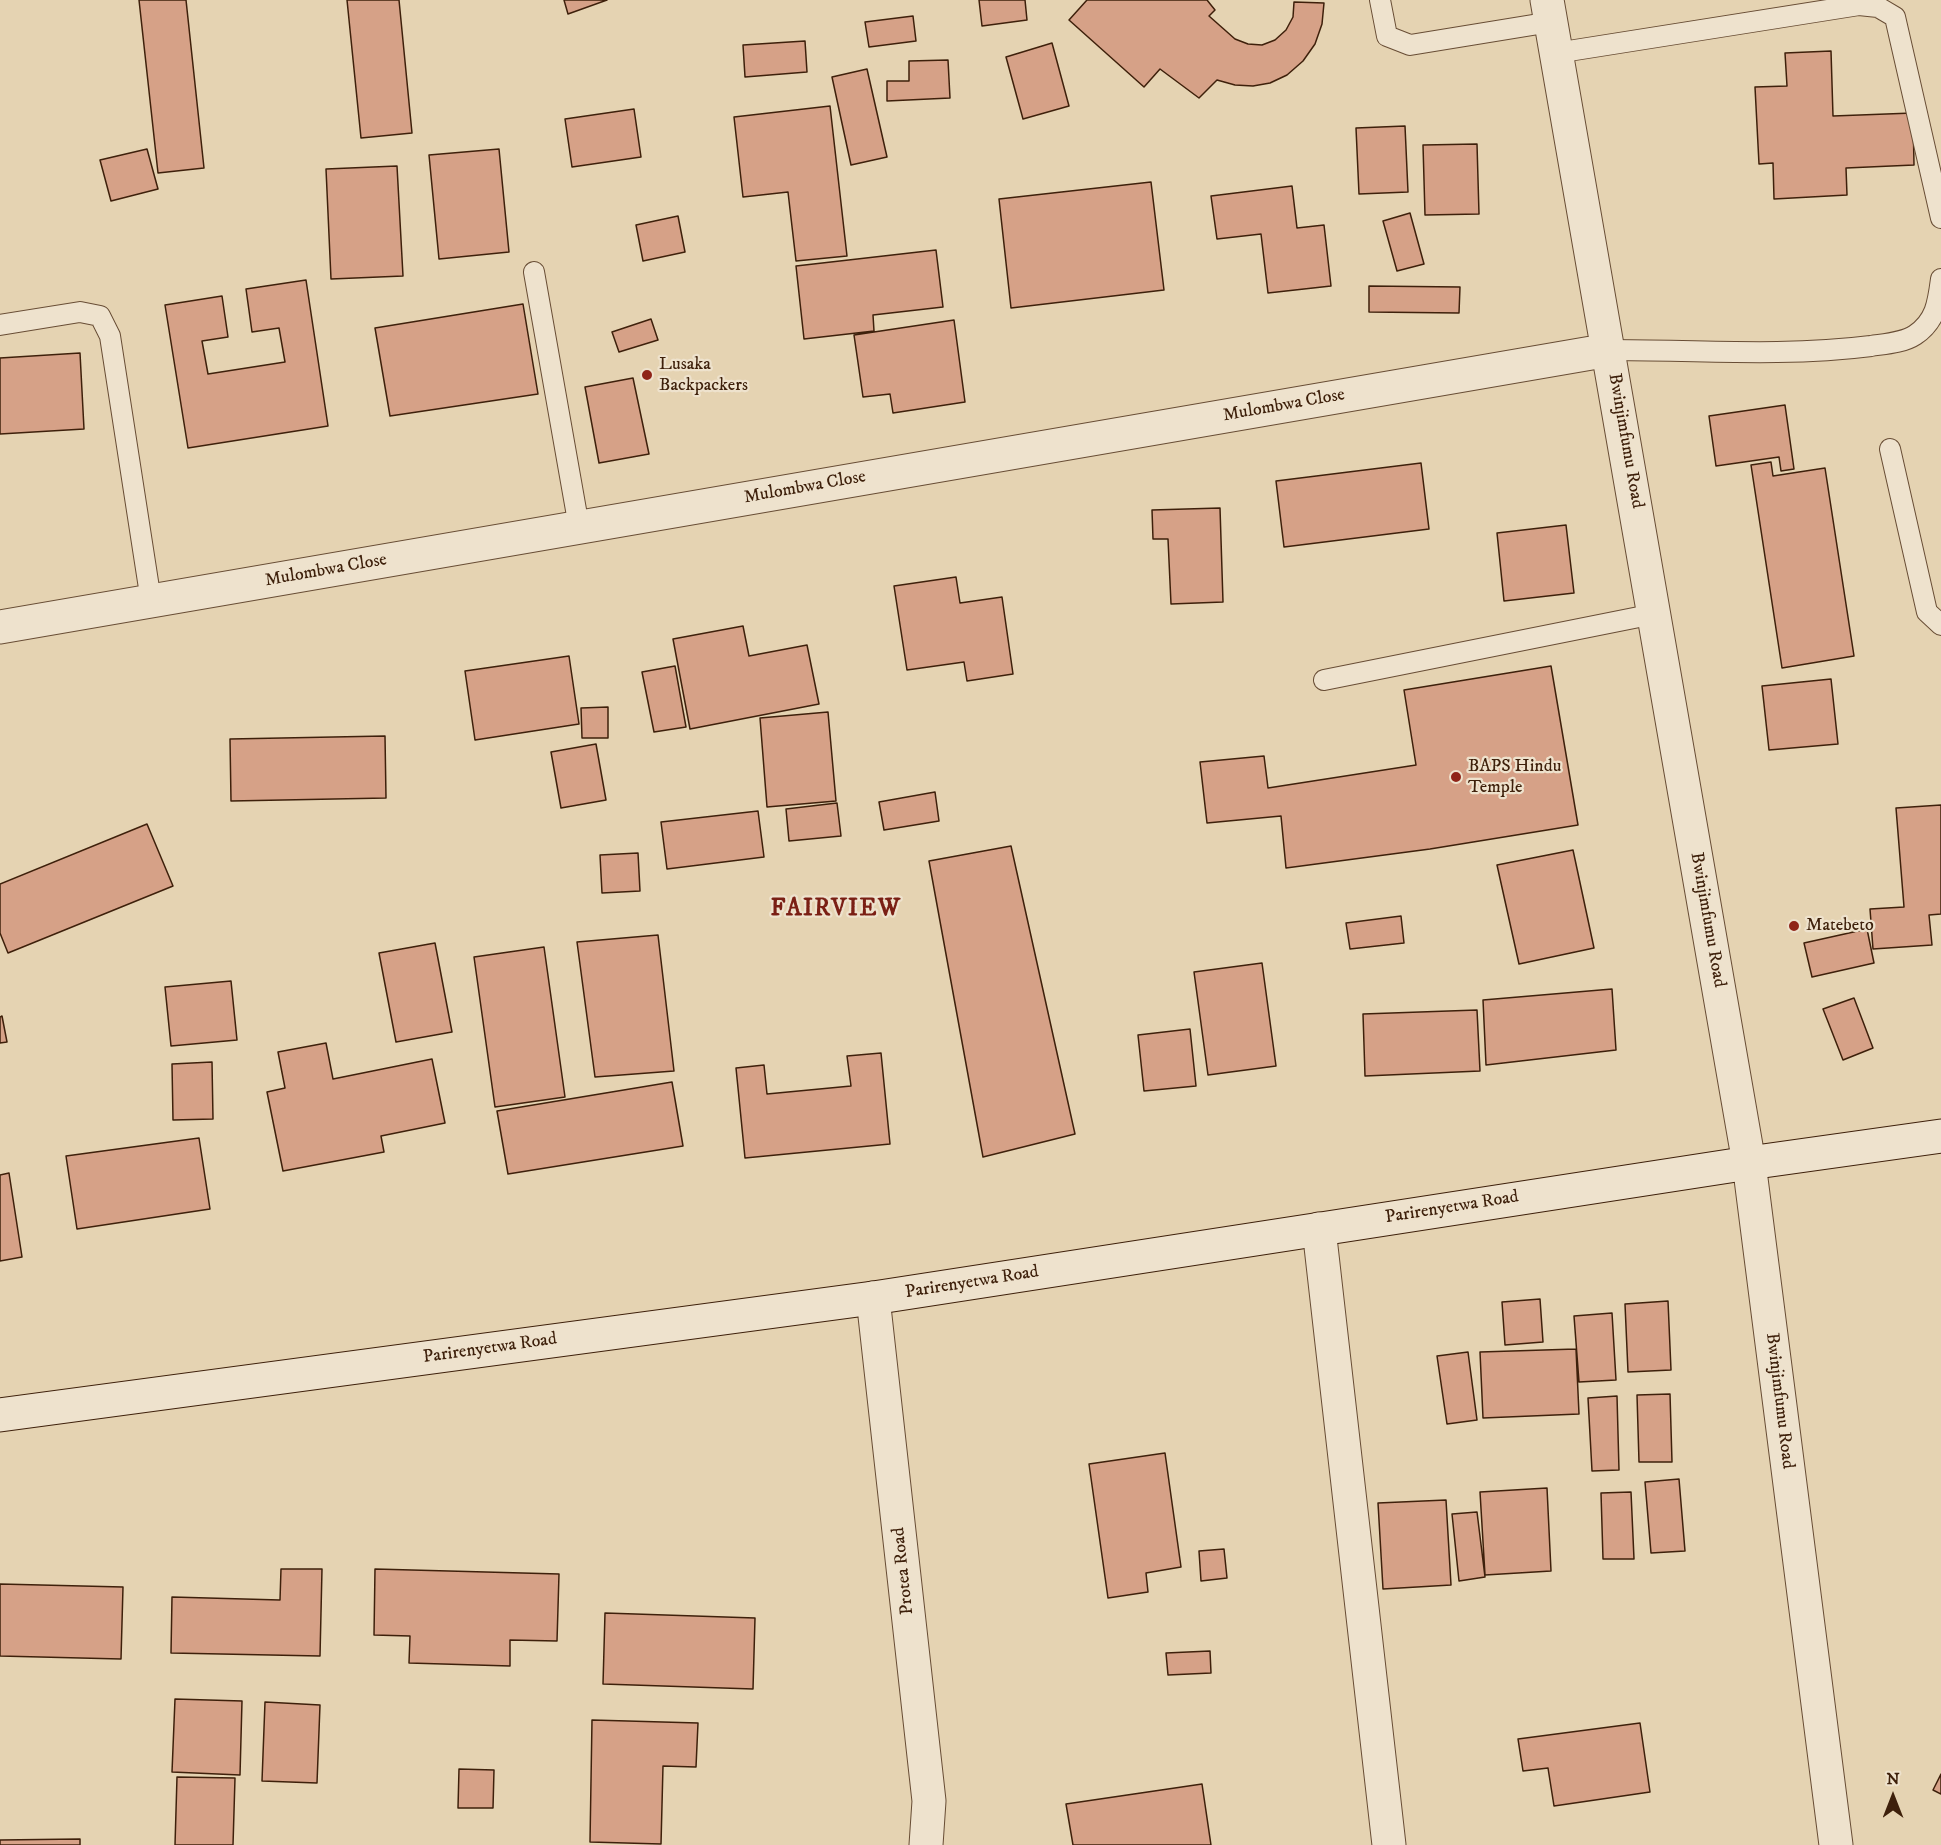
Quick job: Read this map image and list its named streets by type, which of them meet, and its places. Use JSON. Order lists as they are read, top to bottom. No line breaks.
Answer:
{"streets":{"street":["Mulombwa Close","Bwinjimfumu Road","Parirenyetwa Road","Protea Road"]},"crossings":[["Mulombwa Close","Bwinjimfumu Road"],["Bwinjimfumu Road","Parirenyetwa Road"],["Parirenyetwa Road","Protea Road"]],"districts":["FAIRVIEW"],"places":["Lusaka Backpackers","BAPS Hindu Temple","Matebeto"],"north":"top"}
